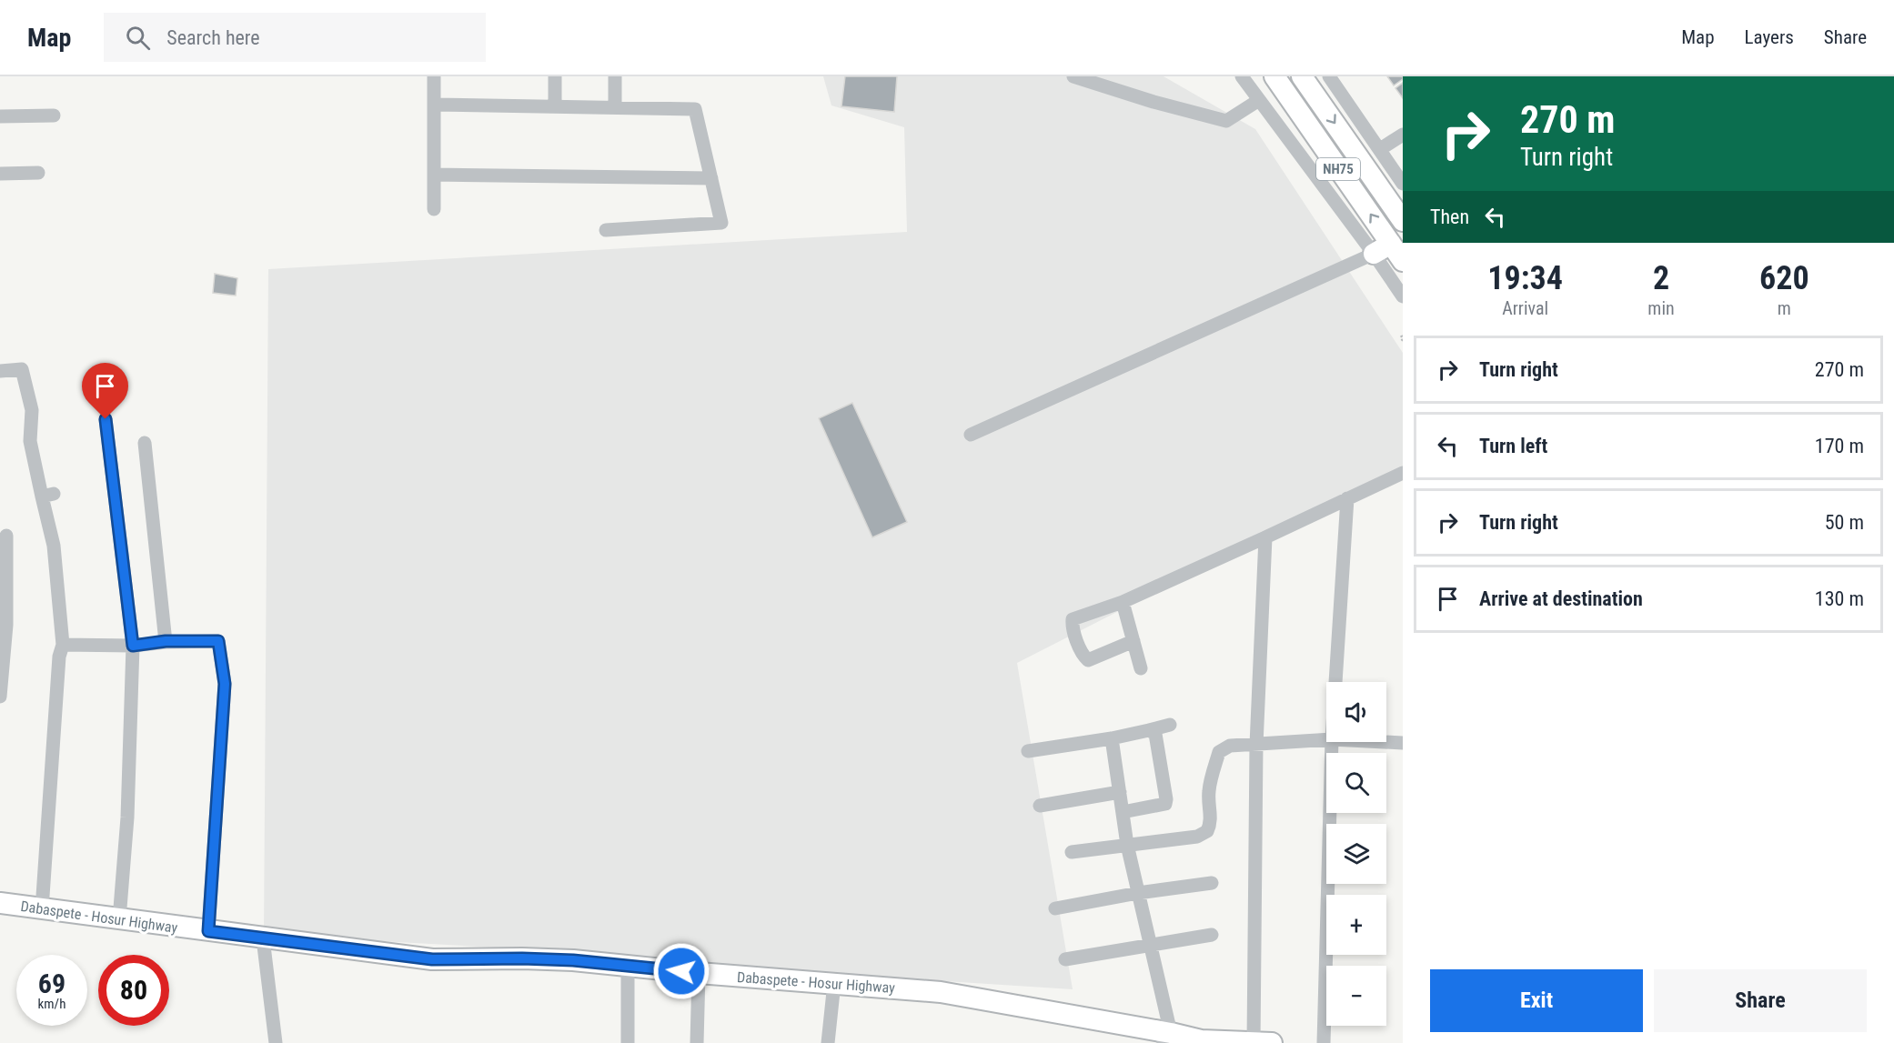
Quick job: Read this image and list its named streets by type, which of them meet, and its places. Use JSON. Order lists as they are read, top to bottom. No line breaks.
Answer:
{"streets":{"highway":["NH75","Dabaspete - Hosur Highway"]},"page":{"header":"Map","search":"Search here","nav":["Map","Layers","Share"],"turn":["270 m","Turn right"],"then":"Then","eta":["19:34","Arrival","2","min","620","m"],"list":[{"name":"Turn right","value":"270 m"},{"name":"Turn left","value":"170 m"},{"name":"Turn right","value":"50 m"},{"name":"Arrive at destination","value":"130 m"}],"map_buttons":["+","−"],"speed":"69 km/h","limit":"80","buttons":["Exit","Share"]}}
